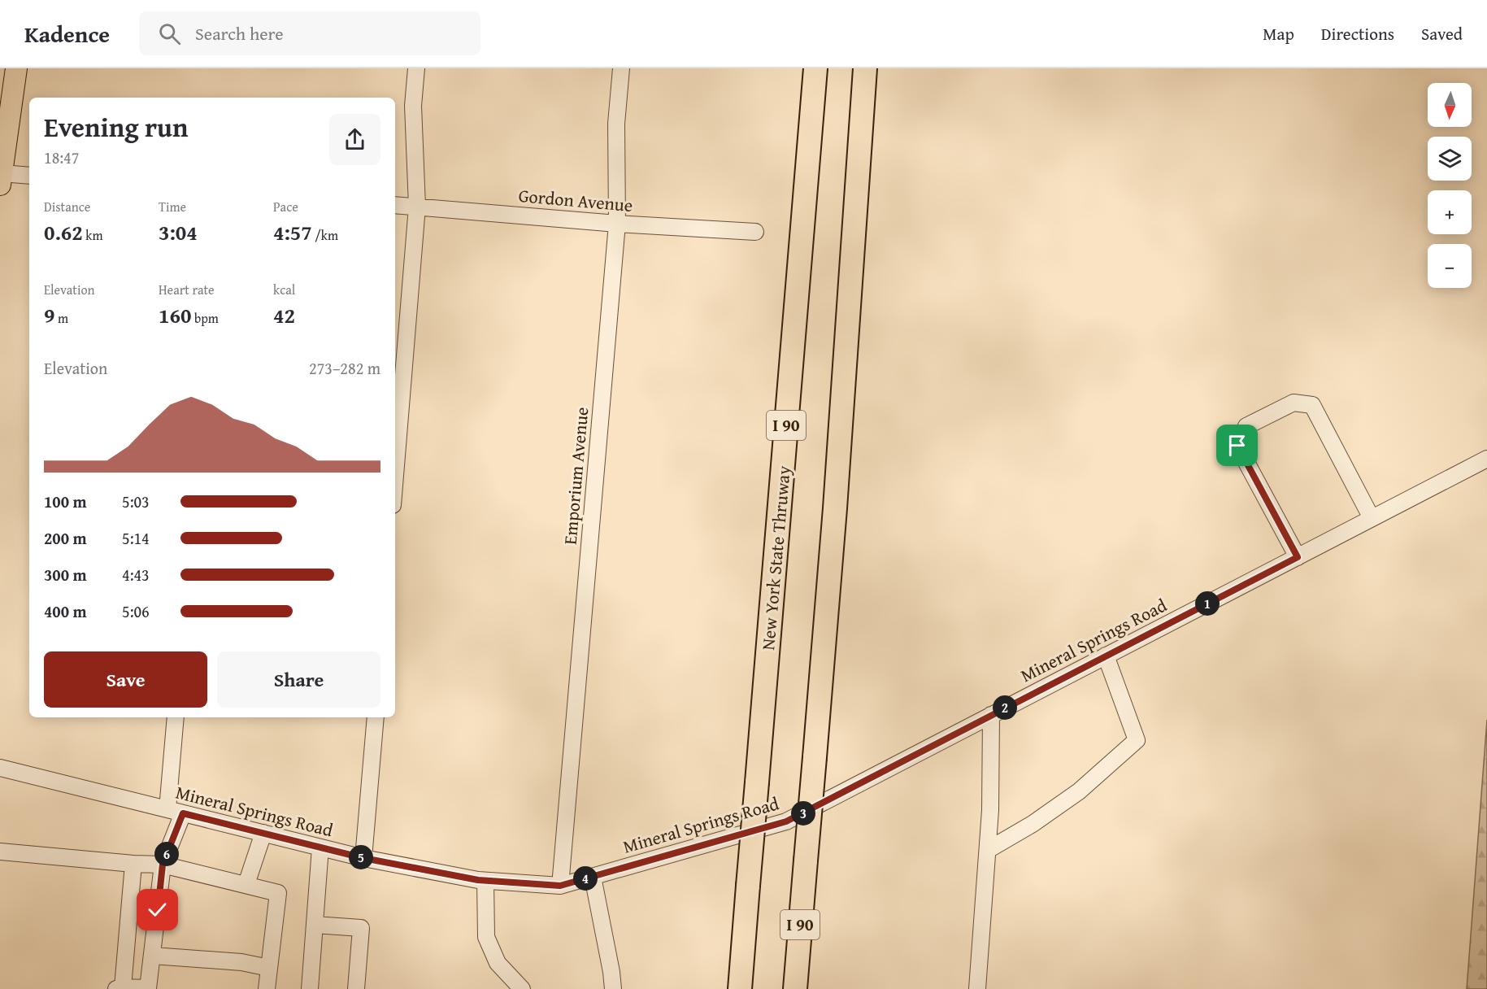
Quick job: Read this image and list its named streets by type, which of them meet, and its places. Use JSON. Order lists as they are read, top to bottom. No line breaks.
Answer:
{"streets":{"highway":["I 90","New York State Thruway"],"street":["Gordon Avenue","Emporium Avenue","Mineral Springs Road"]},"crossings":[["Gordon Avenue","Emporium Avenue"],["Emporium Avenue","Mineral Springs Road"]],"north":"bottom","page":{"header":"Kadence","search":"Search here","nav":["Map","Directions","Saved"],"map_buttons":["+","−"],"heading":["Evening run","18:47"],"stats":[["Distance","0.62 km"],["Time","3:04"],["Pace","4:57 /km"],["Elevation","9 m"],["Heart rate","160 bpm"],["kcal","42"]],"chart":["Elevation","273–282 m"],"list":[{"name":"100 m","note":"5:03"},{"name":"200 m","note":"5:14"},{"name":"300 m","note":"4:43"},{"name":"400 m","note":"5:06"}],"pins":["1","2","3","6","5","4"],"buttons":["Save","Share"]}}
